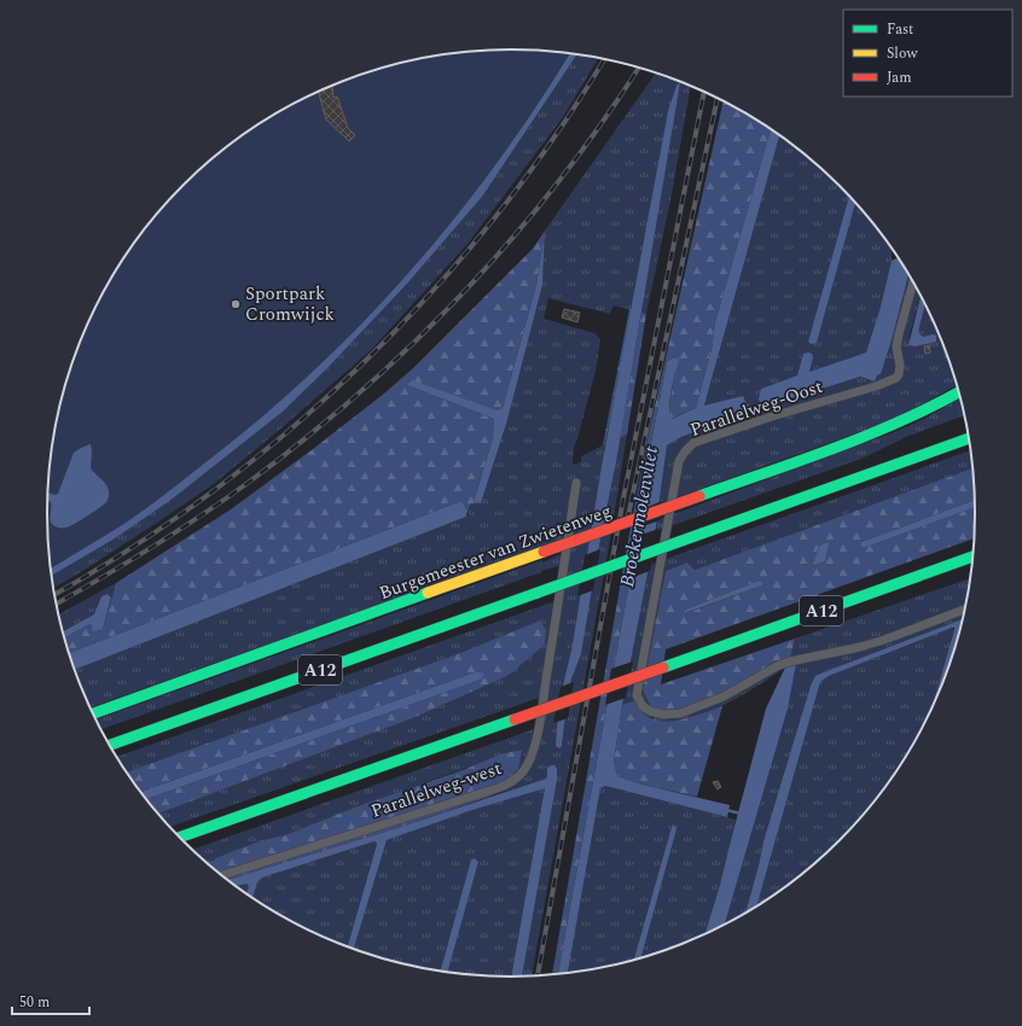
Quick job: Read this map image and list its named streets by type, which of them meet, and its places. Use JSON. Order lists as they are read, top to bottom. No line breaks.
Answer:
{"streets":{"main road":["Burgemeester van Zwietenweg","A12"],"street":["Parallelweg-Oost","Parallelweg-west"]},"water":["Broekermolenvliet"],"places":["Sportpark Cromwijck"],"legend":["Fast","Slow","Jam"],"scale_bar":"50 m"}
